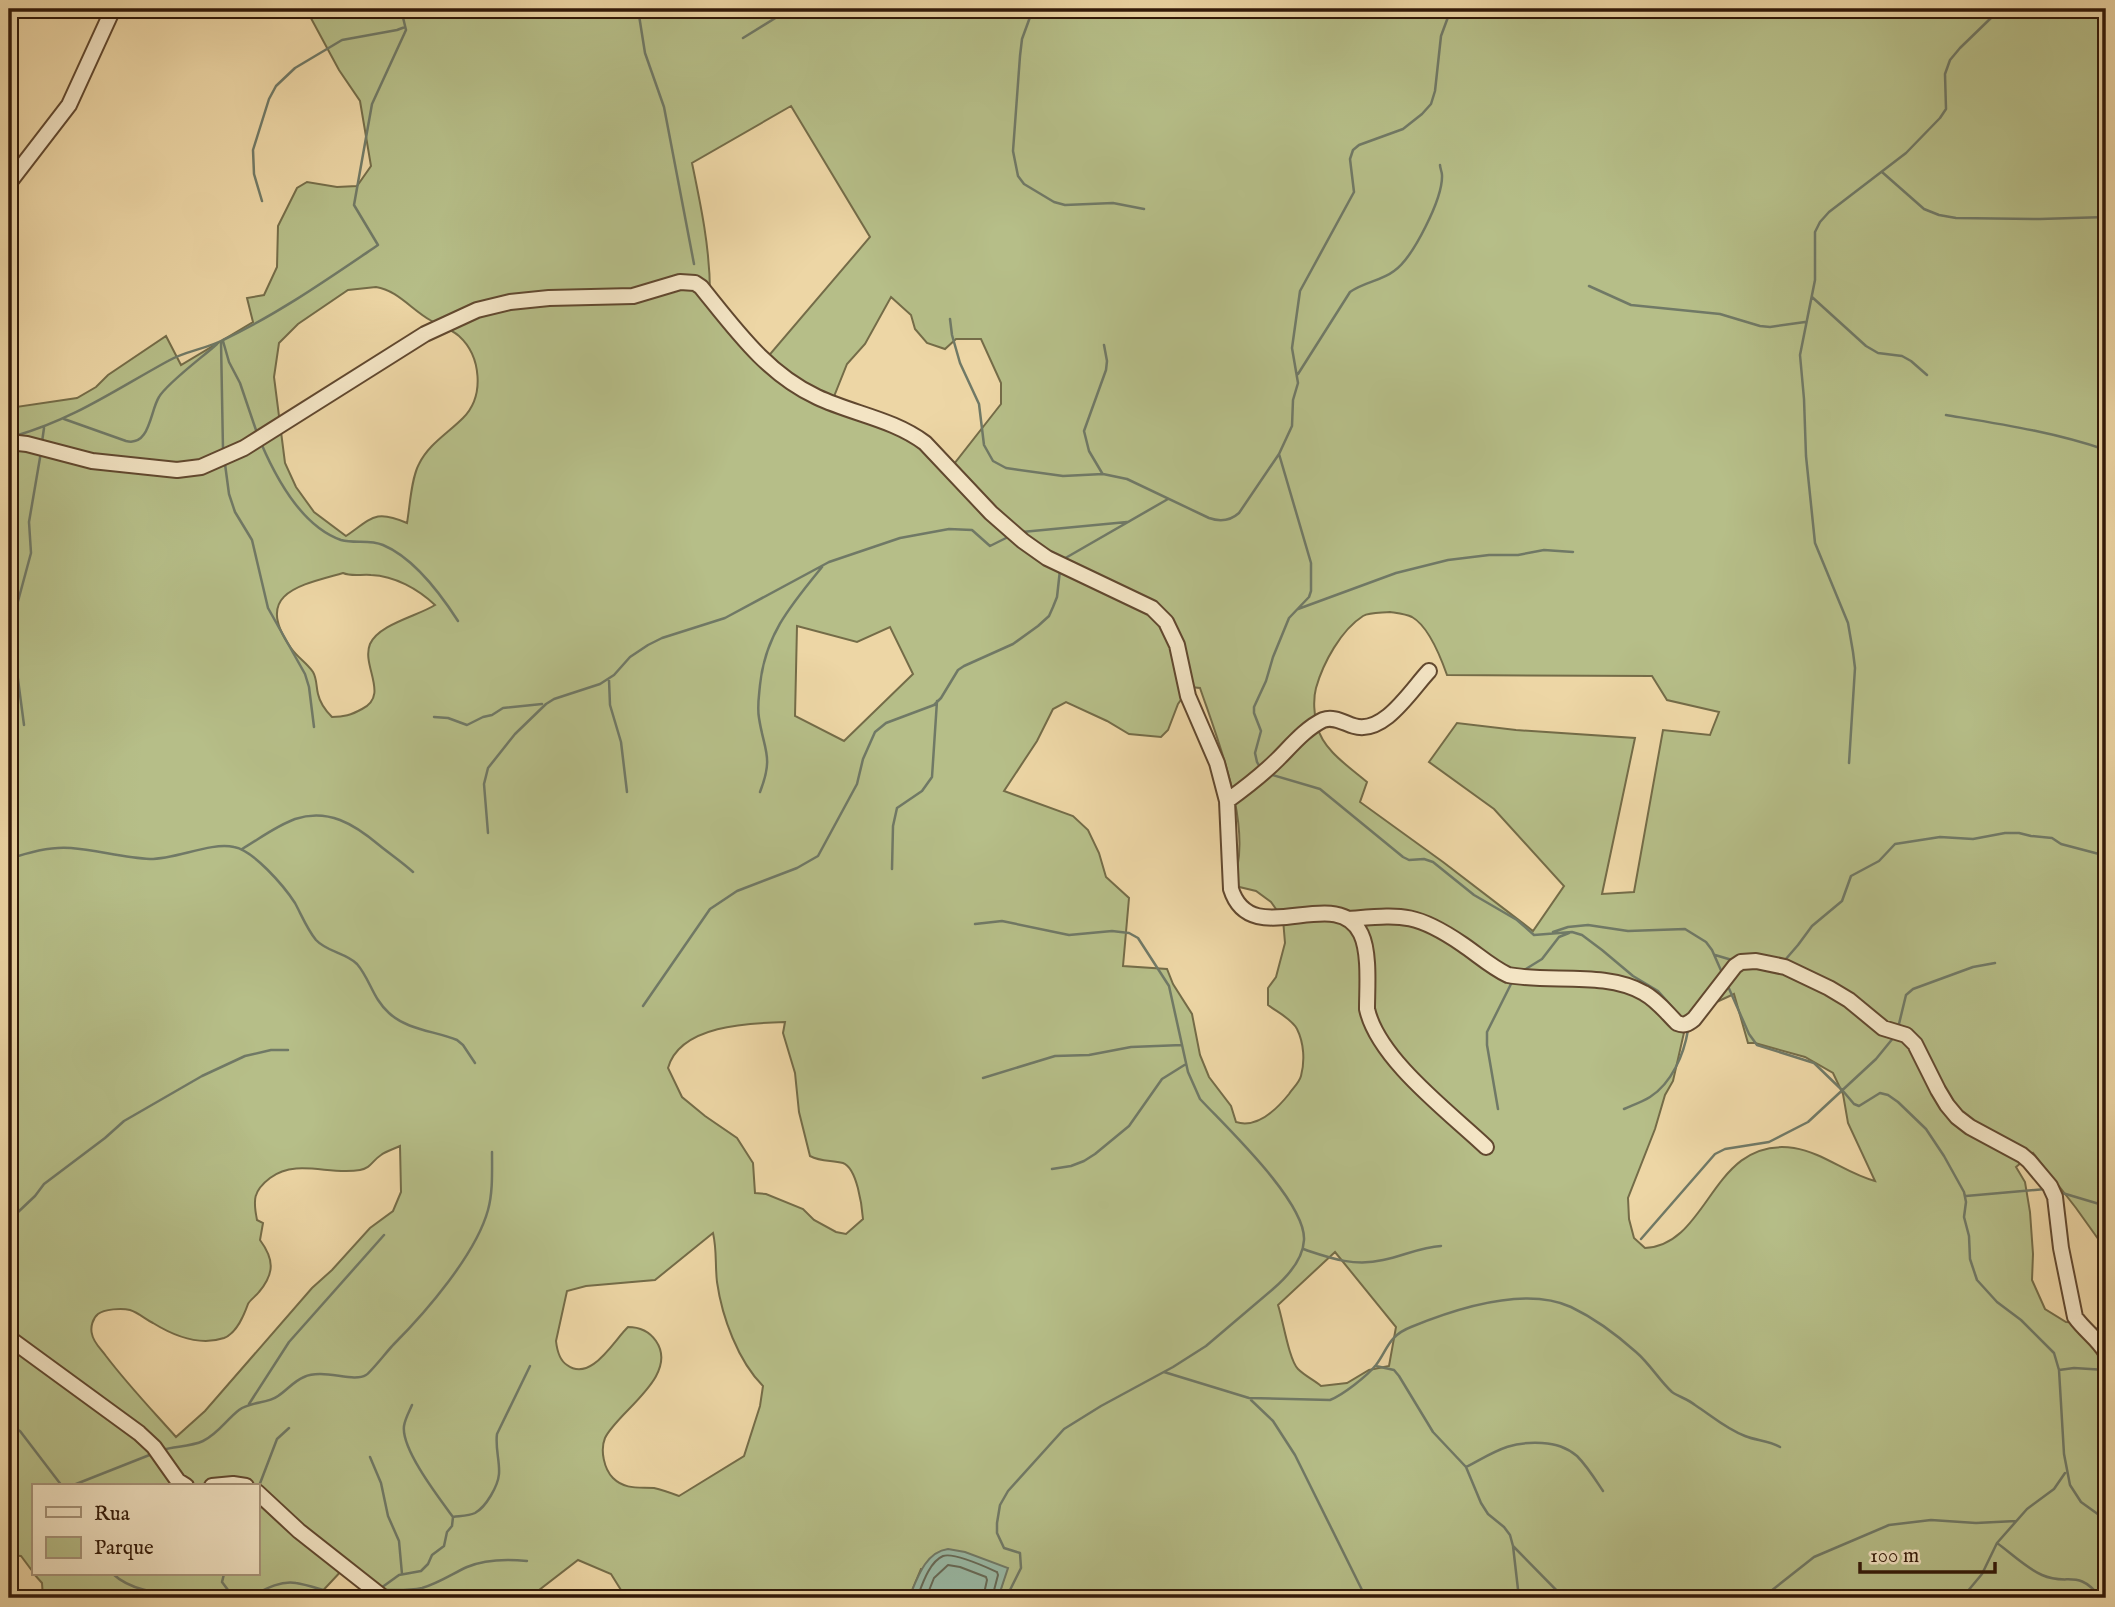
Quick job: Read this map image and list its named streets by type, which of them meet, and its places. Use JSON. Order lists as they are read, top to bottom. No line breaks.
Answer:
{"legend":["Rua","Parque"],"scale_bar":"100 m"}
